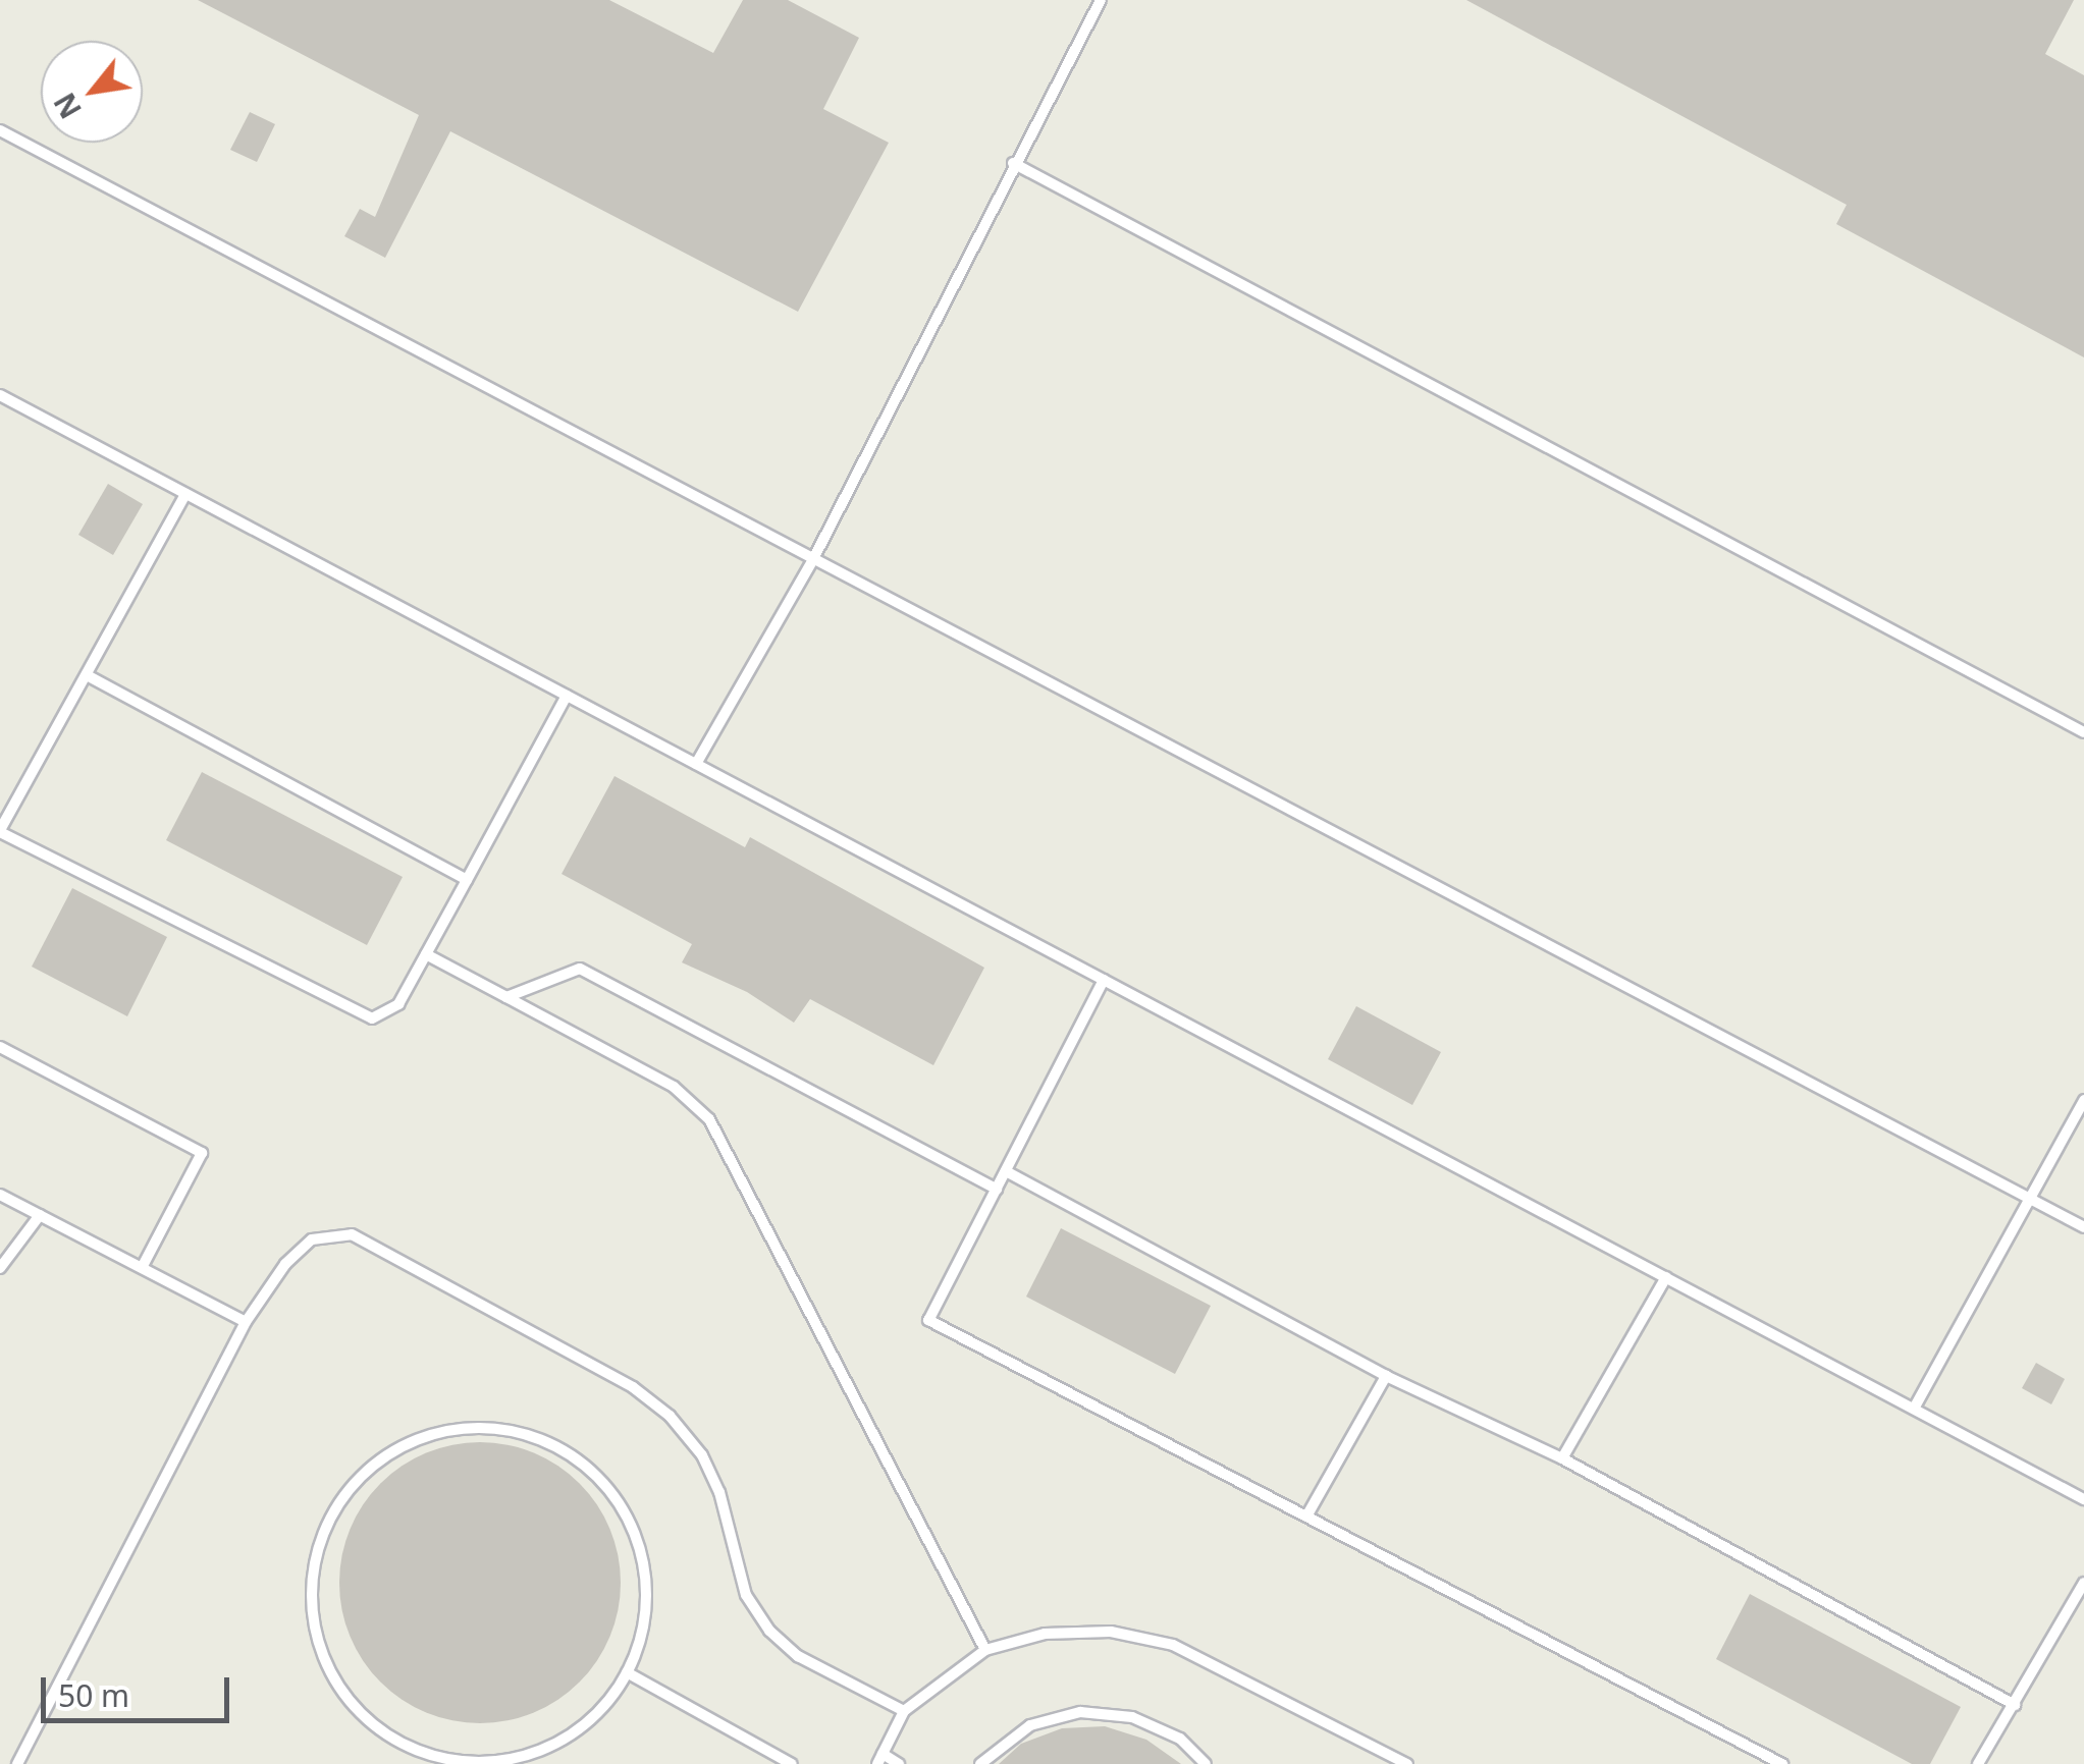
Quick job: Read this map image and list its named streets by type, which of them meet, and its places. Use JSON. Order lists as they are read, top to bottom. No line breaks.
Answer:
{"scale_bar":"50 m","north":"bottom left"}
